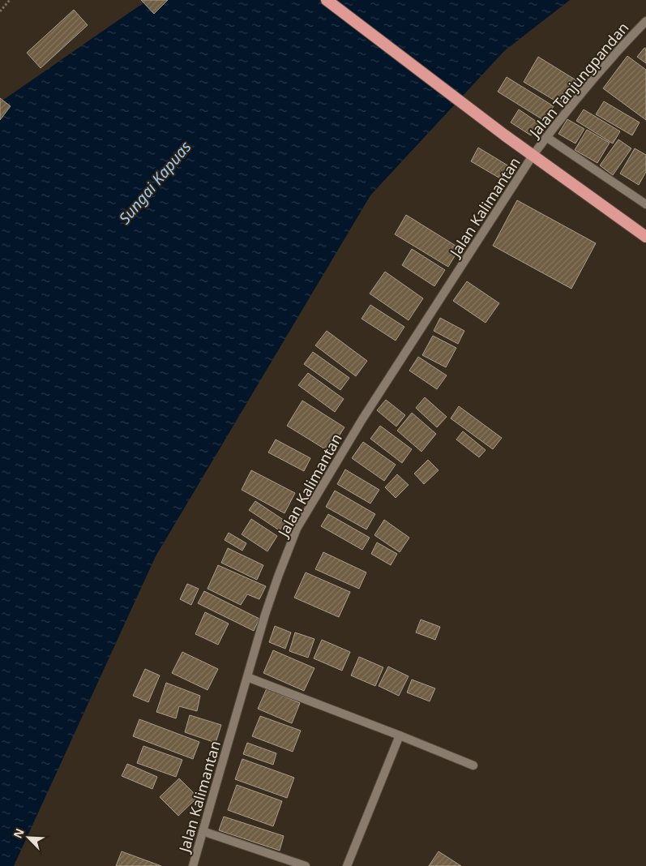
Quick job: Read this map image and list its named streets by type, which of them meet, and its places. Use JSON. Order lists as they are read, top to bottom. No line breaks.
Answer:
{"streets":{"street":["Jalan Tanjungpandan","Jalan Kalimantan"]},"crossings":[["Jalan Tanjungpandan","Jalan Kalimantan"]],"water":["Sungai Kapuas"],"north":"top left"}
